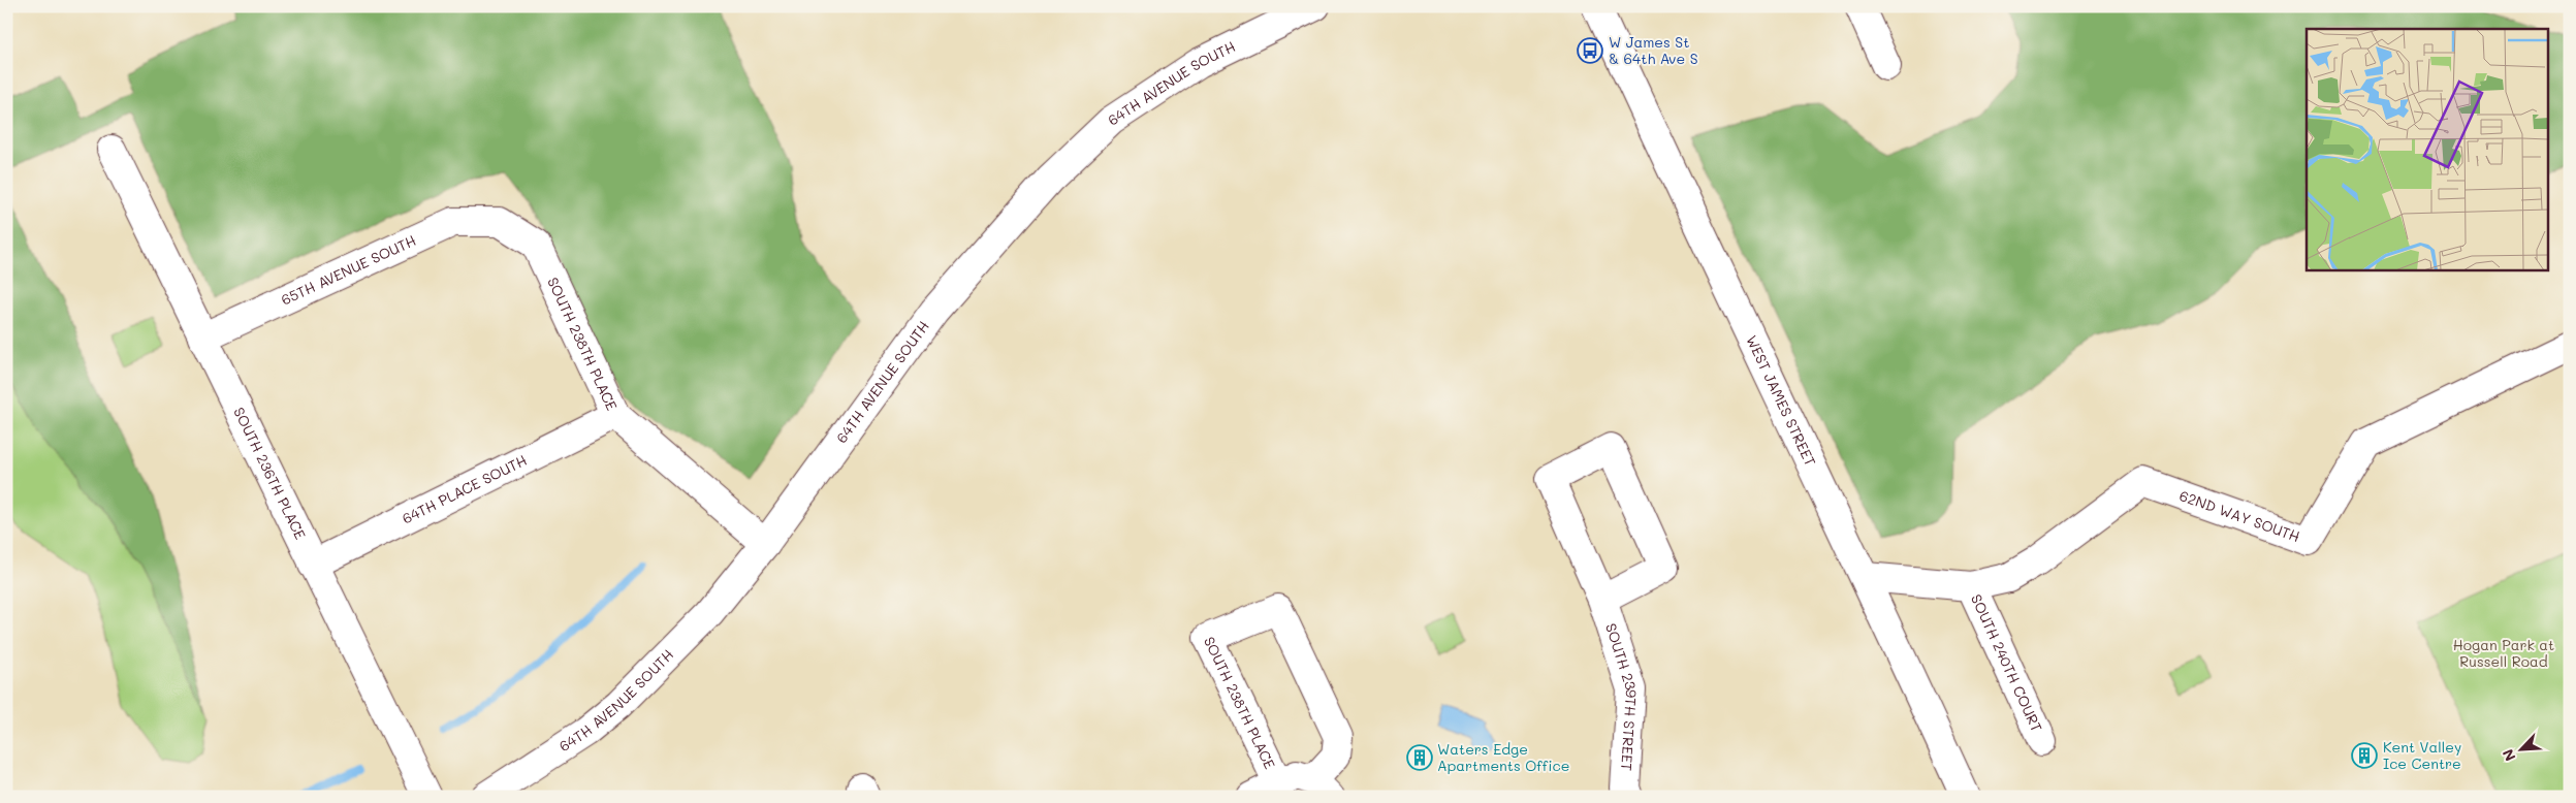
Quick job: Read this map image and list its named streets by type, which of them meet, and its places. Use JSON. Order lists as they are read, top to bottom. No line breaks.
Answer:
{"streets":{"street":["64TH AVENUE SOUTH","65TH AVENUE SOUTH","SOUTH 238TH PLACE","WEST JAMES STREET","SOUTH 236TH PLACE","64TH PLACE SOUTH","62ND WAY SOUTH","SOUTH 240TH COURT","SOUTH 239TH STREET"]},"crossings":[["64TH AVENUE SOUTH","SOUTH 238TH PLACE"],["65TH AVENUE SOUTH","SOUTH 238TH PLACE"],["65TH AVENUE SOUTH","SOUTH 236TH PLACE"],["SOUTH 238TH PLACE","64TH PLACE SOUTH"],["WEST JAMES STREET","62ND WAY SOUTH"],["SOUTH 236TH PLACE","64TH PLACE SOUTH"],["62ND WAY SOUTH","SOUTH 240TH COURT"]],"parks":["Hogan Park at Russell Road"],"places":{"bus stop":["W James St & 64th Ave S"],"building":["Kent Valley Ice Centre","Waters Edge Apartments Office"]},"north":"bottom left"}
